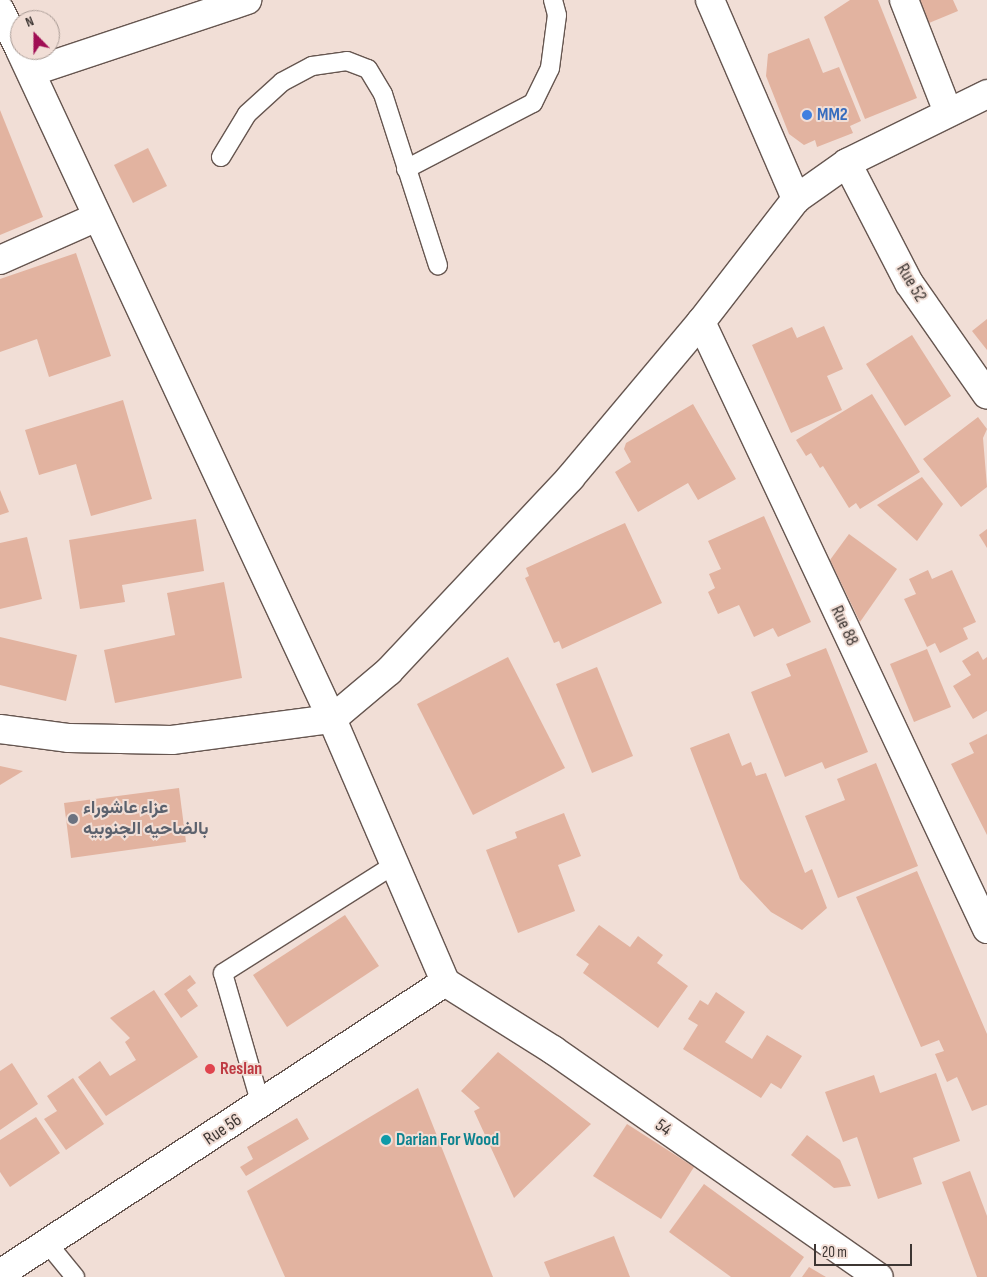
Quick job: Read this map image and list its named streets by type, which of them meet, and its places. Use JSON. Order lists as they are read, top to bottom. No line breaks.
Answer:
{"streets":{"street":["Rue 52","Rue 88","54","Rue 56"]},"crossings":[["54","Rue 56"]],"places":["MM2","عزاء عاشوراء بالضاحيه الجنوبيه","Reslan","Darian For Wood"],"scale_bar":"20 m","north":"top"}
